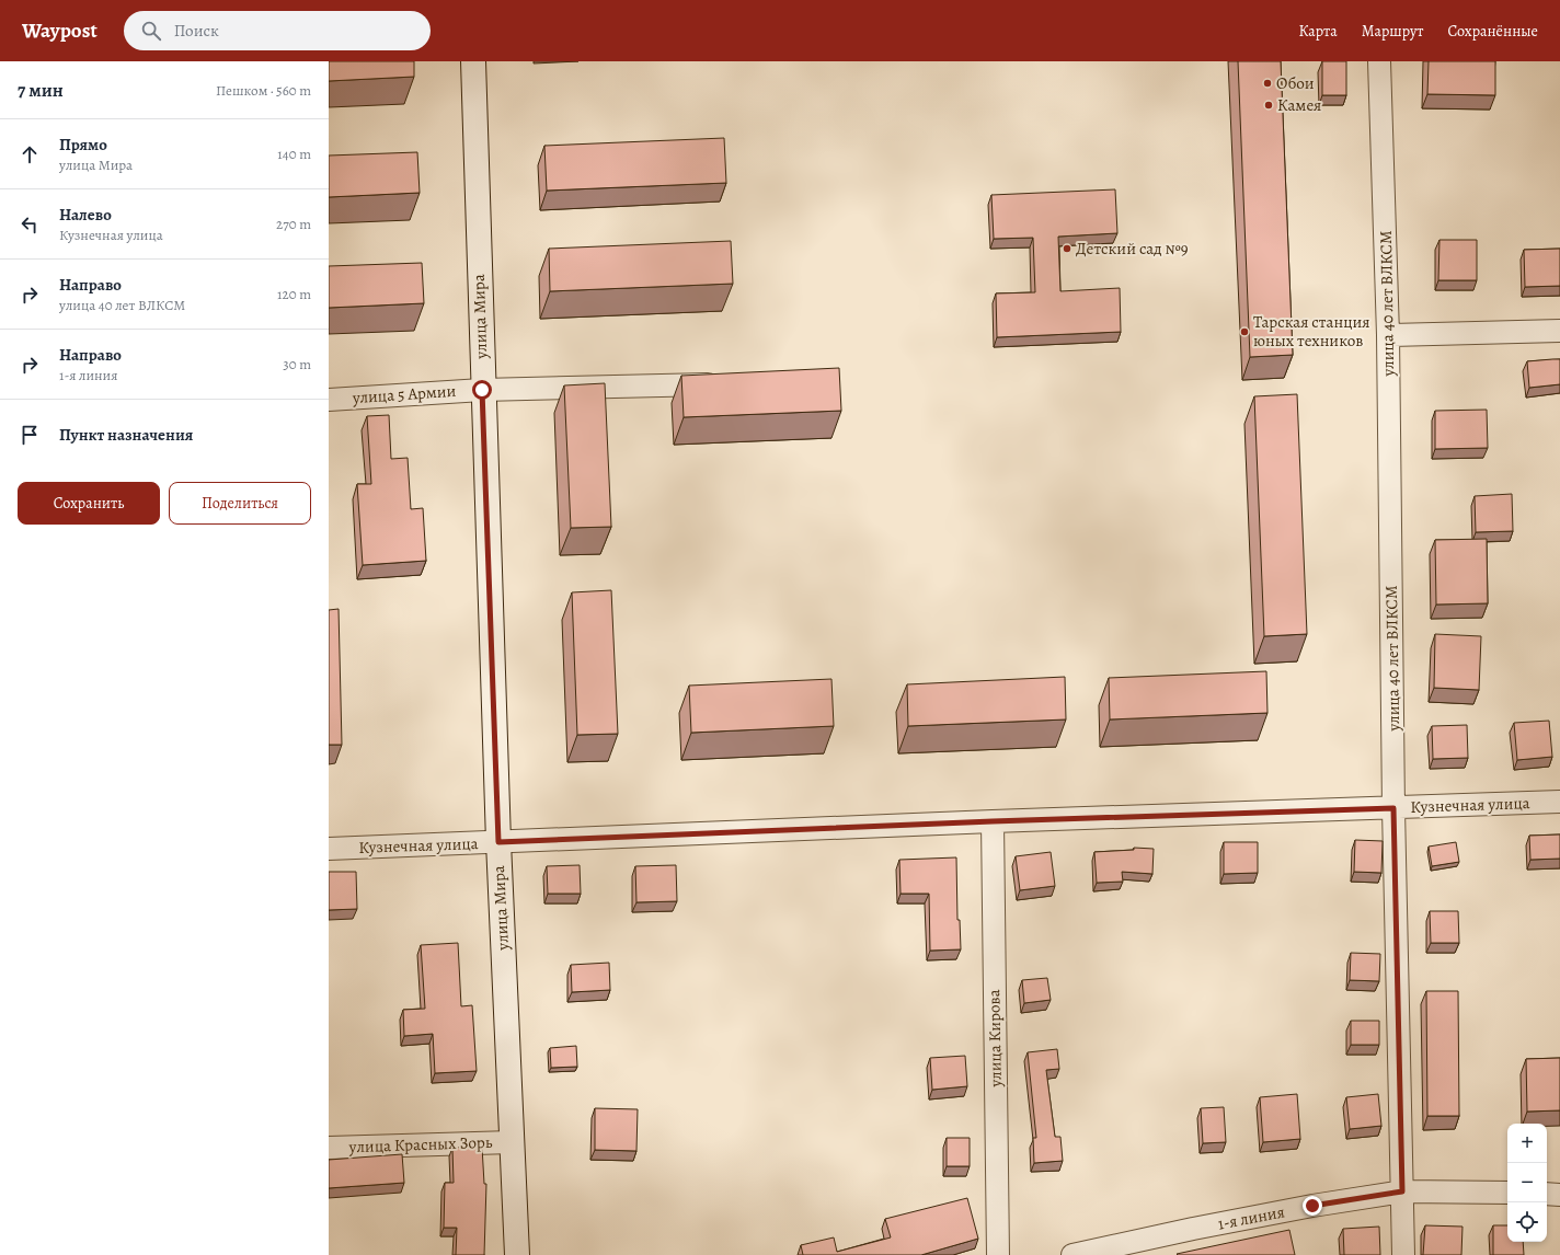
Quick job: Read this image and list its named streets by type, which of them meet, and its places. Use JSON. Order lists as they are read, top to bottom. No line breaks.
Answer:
{"streets":{"main road":["улица Мира"],"street":["улица 40 лет ВЛКСМ","улица 5 Армии","Кузнечная улица","улица Кирова","улица Красных Зорь","1-я линия"]},"crossings":[["улица 40 лет ВЛКСМ","Кузнечная улица"],["улица 40 лет ВЛКСМ","1-я линия"],["улица Мира","улица 5 Армии"],["улица Мира","Кузнечная улица"],["улица Мира","улица Красных Зорь"],["Кузнечная улица","улица Кирова"]],"places":["Обои","Камея","Детский сад №9","Тарская станция юных техников"],"page":{"header":"Waypost","search":"Поиск","nav":["Карта","Маршрут","Сохранённые"],"heading":["7 мин","Пешком · 560 m"],"list":[["Прямо","улица Мира","140 m"],["Налево","Кузнечная улица","270 m"],["Направо","улица 40 лет ВЛКСМ","120 m"],["Направо","1-я линия","30 m"],"Пункт назначения"],"buttons":["Сохранить","Поделиться"],"map_buttons":["+","−"]}}
